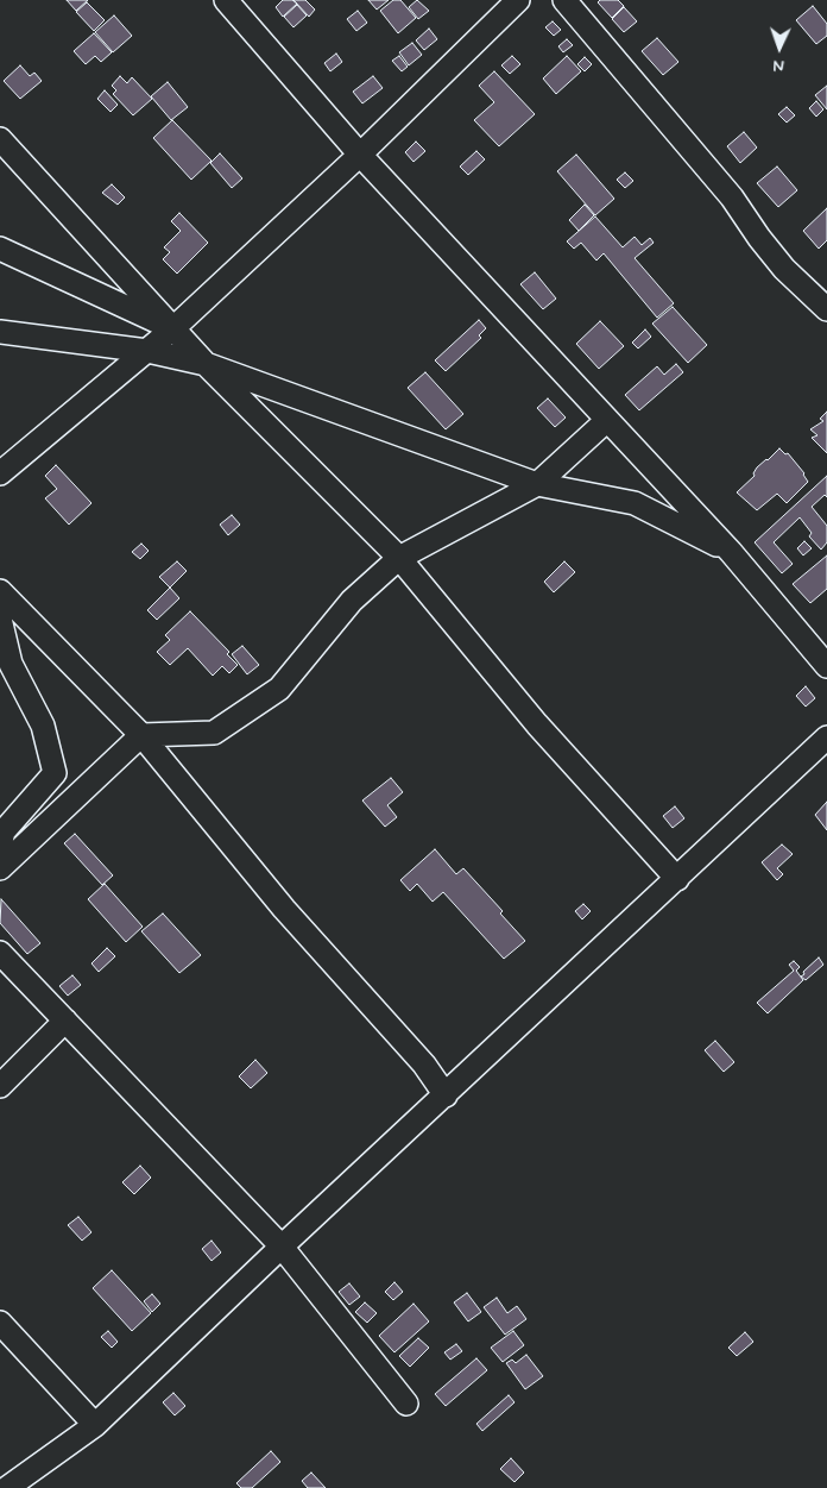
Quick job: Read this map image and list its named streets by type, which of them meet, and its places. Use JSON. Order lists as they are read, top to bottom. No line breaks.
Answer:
{"north":"bottom"}
